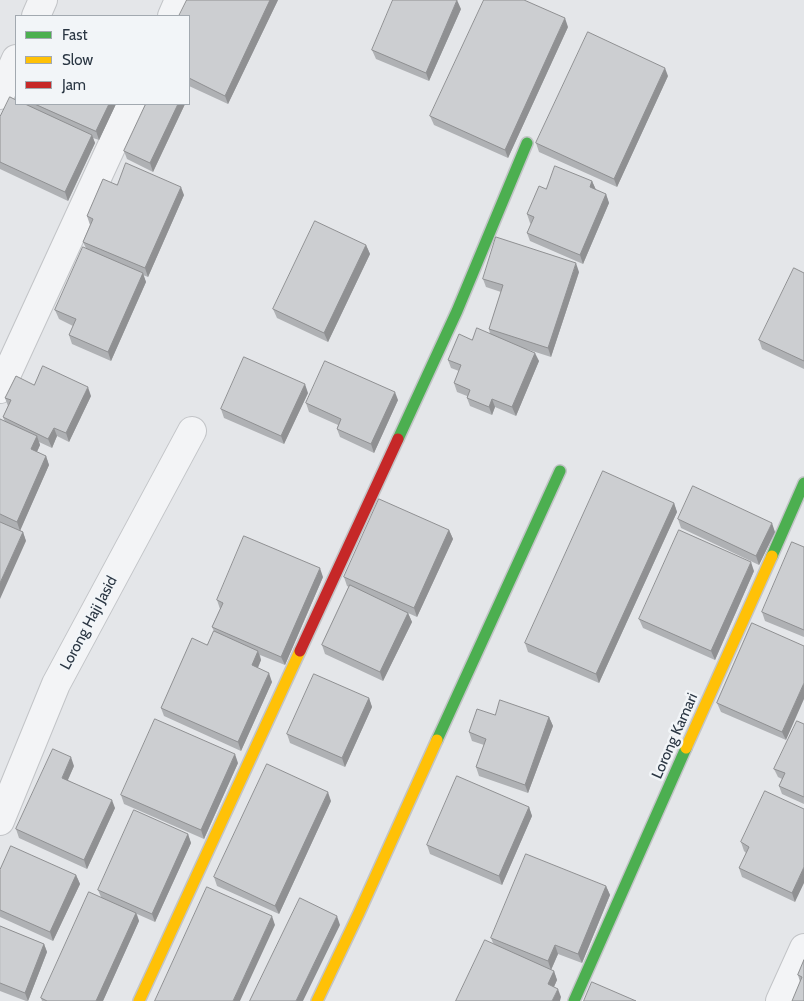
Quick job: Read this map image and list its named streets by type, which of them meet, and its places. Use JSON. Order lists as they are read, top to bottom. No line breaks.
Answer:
{"streets":{"street":["Lorong Haji Jasid","Lorong Kamari"]},"legend":["Fast","Slow","Jam"]}
